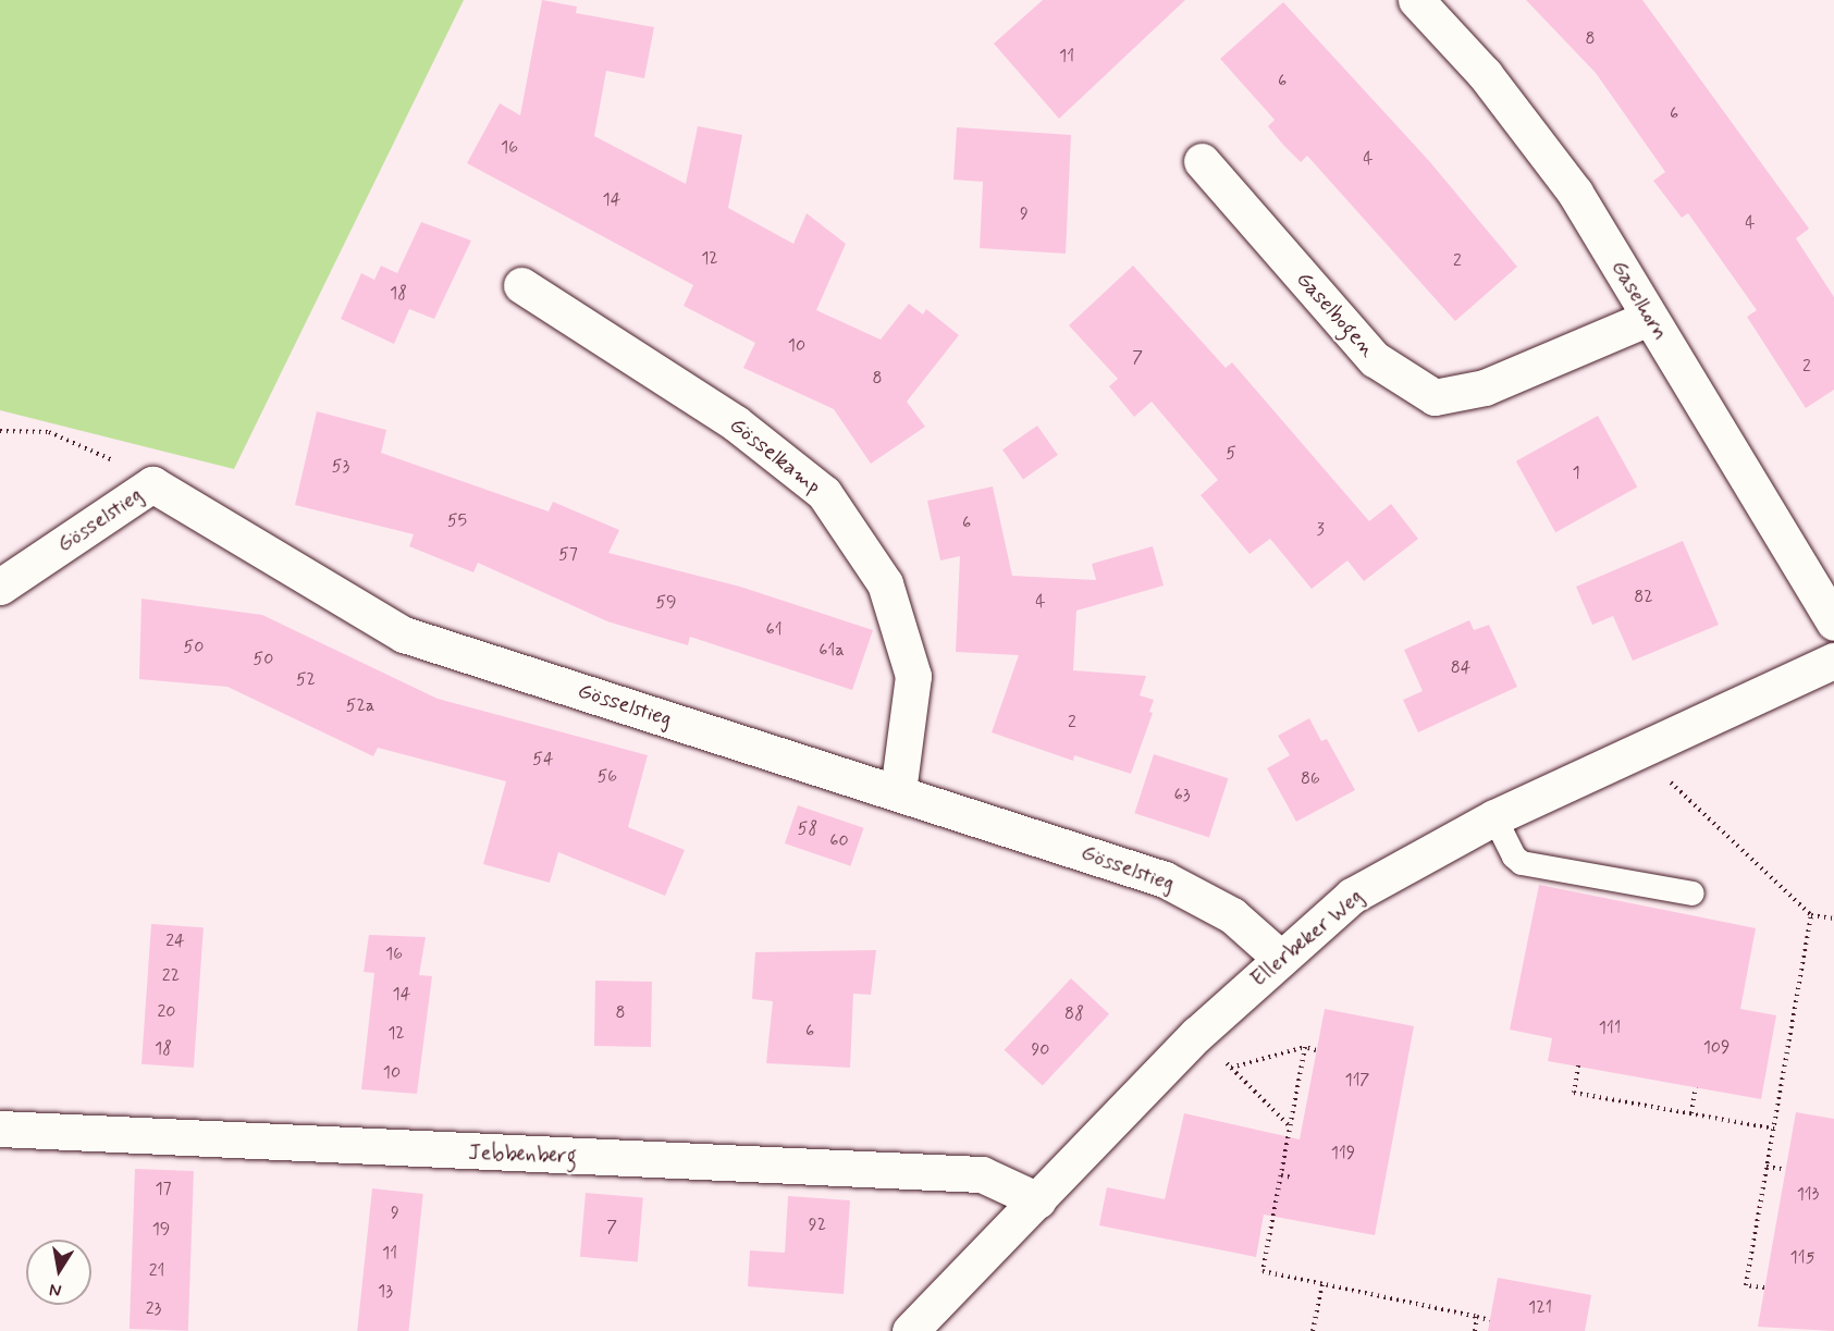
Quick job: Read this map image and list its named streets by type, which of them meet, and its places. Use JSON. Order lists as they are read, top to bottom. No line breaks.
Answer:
{"streets":{"street":["Gaselhorn","Gaselbogen","Gösselkamp","Gösselstieg","Ellerbeker Weg","Jebbenberg"]},"crossings":[["Gaselhorn","Gaselbogen"],["Gösselkamp","Gösselstieg"],["Gösselstieg","Ellerbeker Weg"],["Ellerbeker Weg","Jebbenberg"]],"house_numbers":["8","11","6","6","16","4","14","9","4","12","2","18","10","7","2","8","5","53","1","55","6","3","57","82","4","59","61","50","61a","50","84","52","52a","2","54","56","86","63","58","60","24","16","22","14","20","8","88","111","6","12","109","18","90","10","117","119","17","113","9","92","7","19","11","115","21","13","121","23"],"north":"bottom"}
